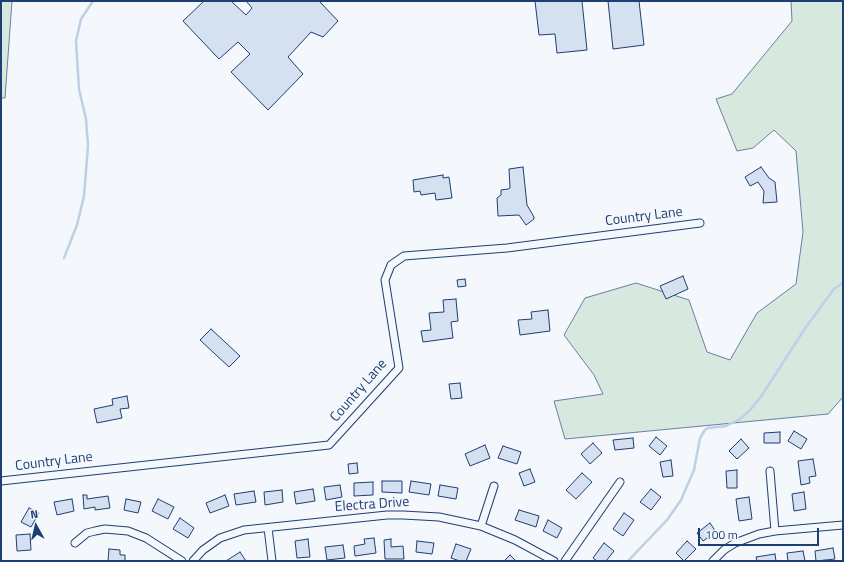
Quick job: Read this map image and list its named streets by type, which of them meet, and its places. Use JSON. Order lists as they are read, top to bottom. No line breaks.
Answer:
{"streets":{"street":["Country Lane","Electra Drive"]},"scale_bar":"100 m","north":"top"}
